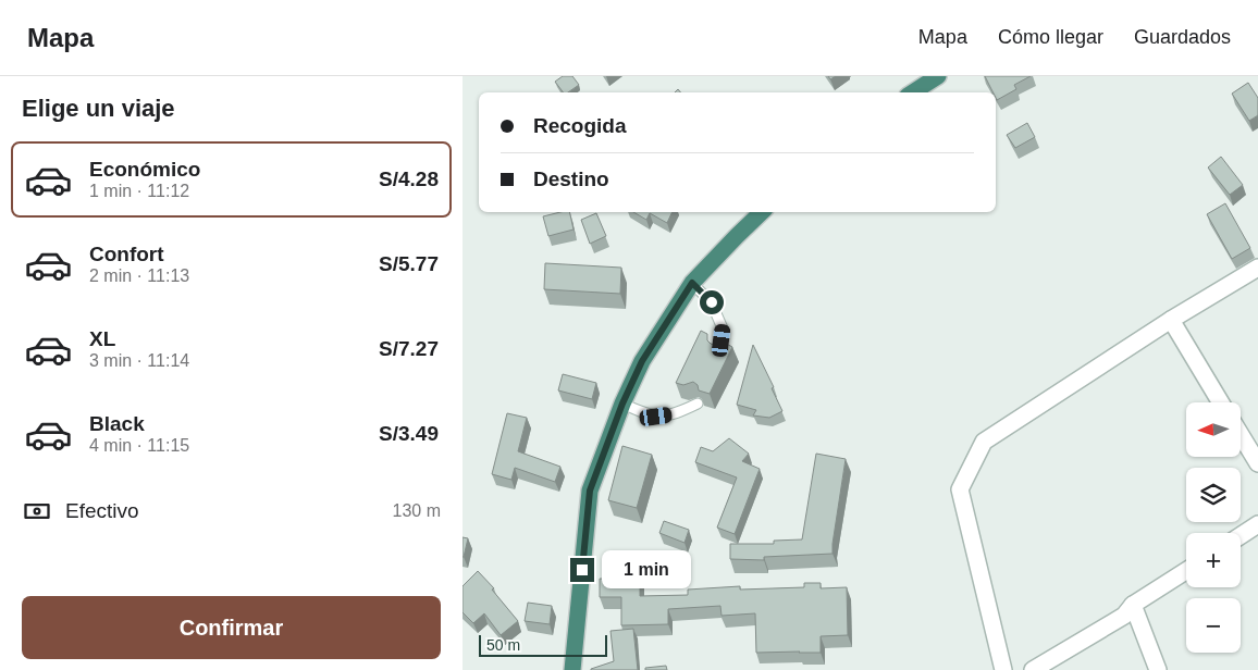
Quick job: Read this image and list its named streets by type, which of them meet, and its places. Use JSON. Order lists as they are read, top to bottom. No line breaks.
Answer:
{"scale_bar":"50 m","north":"left","page":{"header":"Mapa","nav":["Mapa","Cómo llegar","Guardados"],"heading":"Elige un viaje","banner":["Recogida","Destino"],"list":[{"name":"Económico","note":"1 min · 11:12","value":"S/4.28"},{"name":"Confort","note":"2 min · 11:13","value":"S/5.77"},{"name":"XL","note":"3 min · 11:14","value":"S/7.27"},{"name":"Black","note":"4 min · 11:15","value":"S/3.49"}],"map_buttons":["+","−"],"pay":["Efectivo","130 m"],"bubble":"1 min","buttons":"Confirmar","scale":"50 m"}}
